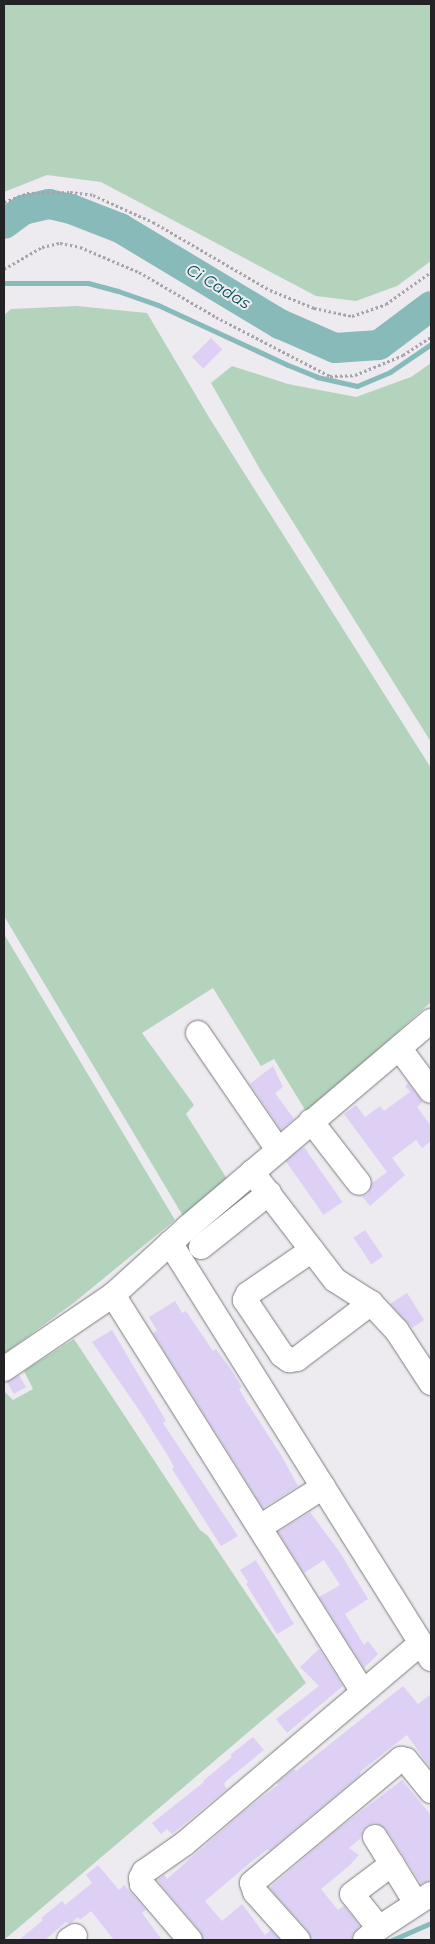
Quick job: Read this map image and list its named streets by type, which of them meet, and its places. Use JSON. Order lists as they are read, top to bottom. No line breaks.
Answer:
{"water":["Ci Cadas"]}
